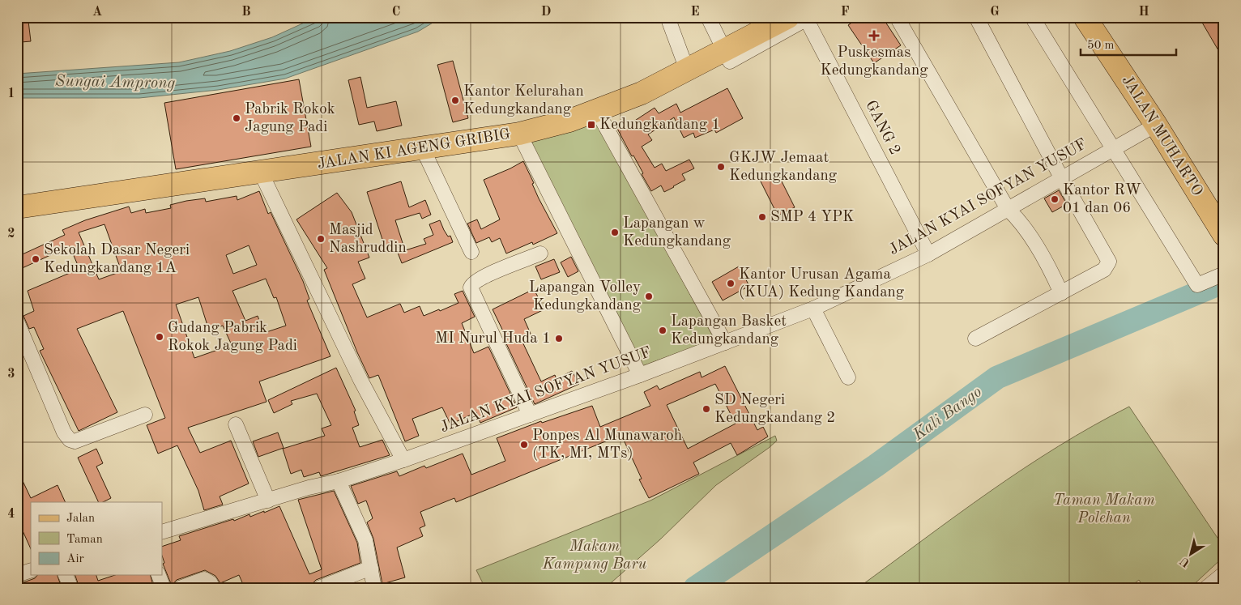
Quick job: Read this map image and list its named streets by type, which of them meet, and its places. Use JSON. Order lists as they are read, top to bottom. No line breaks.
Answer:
{"streets":{"main road":["JALAN MUHARTO","JALAN KI AGENG GRIBIG"],"street":["GANG 2","JALAN KYAI SOFYAN YUSUF"]},"crossings":[["GANG 2","JALAN KYAI SOFYAN YUSUF"],["JALAN MUHARTO","JALAN KYAI SOFYAN YUSUF"]],"water":["Sungai Amprong","Kali Bango"],"parks":["Taman Makam Polehan","Makam Kampung Baru"],"places":{"health":["Puskesmas Kedungkandang"],"other":["Kantor Kelurahan Kedungkandang","Pabrik Rokok Jagung Padi","GKJW Jemaat Kedungkandang","Kantor RW 01 dan 06","SMP 4 YPK","Lapangan w Kedungkandang","Masjid Nashruddin","Sekolah Dasar Negeri Kedungkandang 1A","Kantor Urusan Agama (KUA) Kedung Kandang","Lapangan Volley Kedungkandang","Lapangan Basket Kedungkandang","Gudang Pabrik Rokok Jagung Padi","MI Nurul Huda 1","SD Negeri Kedungkandang 2","Ponpes Al Munawaroh (TK, MI, MTs)"],"transit":["Kedungkandang 1"]},"legend":["Jalan","Taman","Air"],"scale_bar":"50 m","north":"bottom left","grid":{"columns":["A","B","C","D","E","F","G","H"],"rows":["1","2","3","4"]}}
